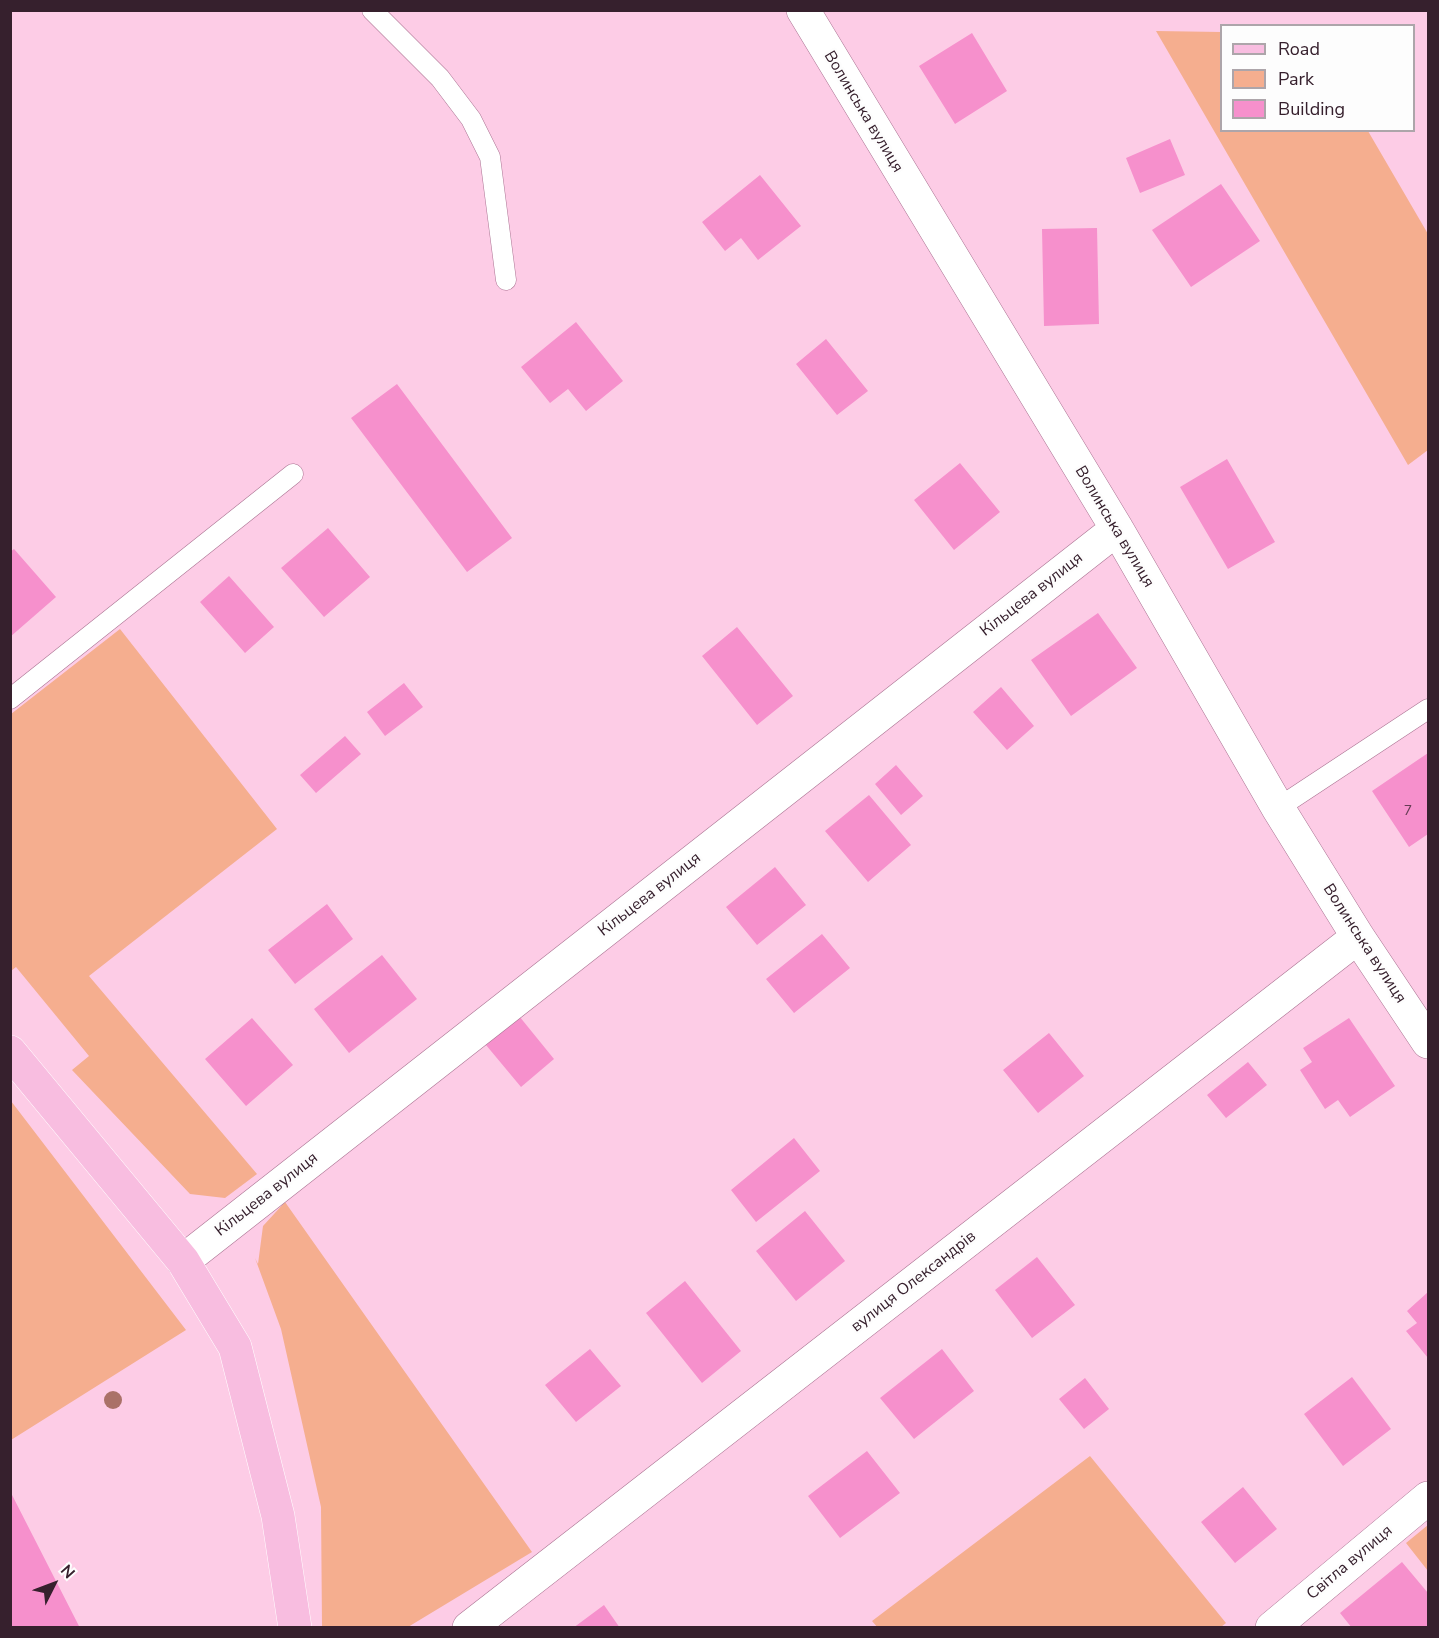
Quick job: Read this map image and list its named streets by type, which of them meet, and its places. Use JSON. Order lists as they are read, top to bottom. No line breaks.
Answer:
{"streets":{"street":["Волинська вулиця","Кільцева вулиця","вулиця Олександрів","Світла вулиця"]},"crossings":[["Волинська вулиця","Кільцева вулиця"],["Волинська вулиця","вулиця Олександрів"]],"house_numbers":["7"],"legend":["Road","Park","Building"],"north":"top right"}
